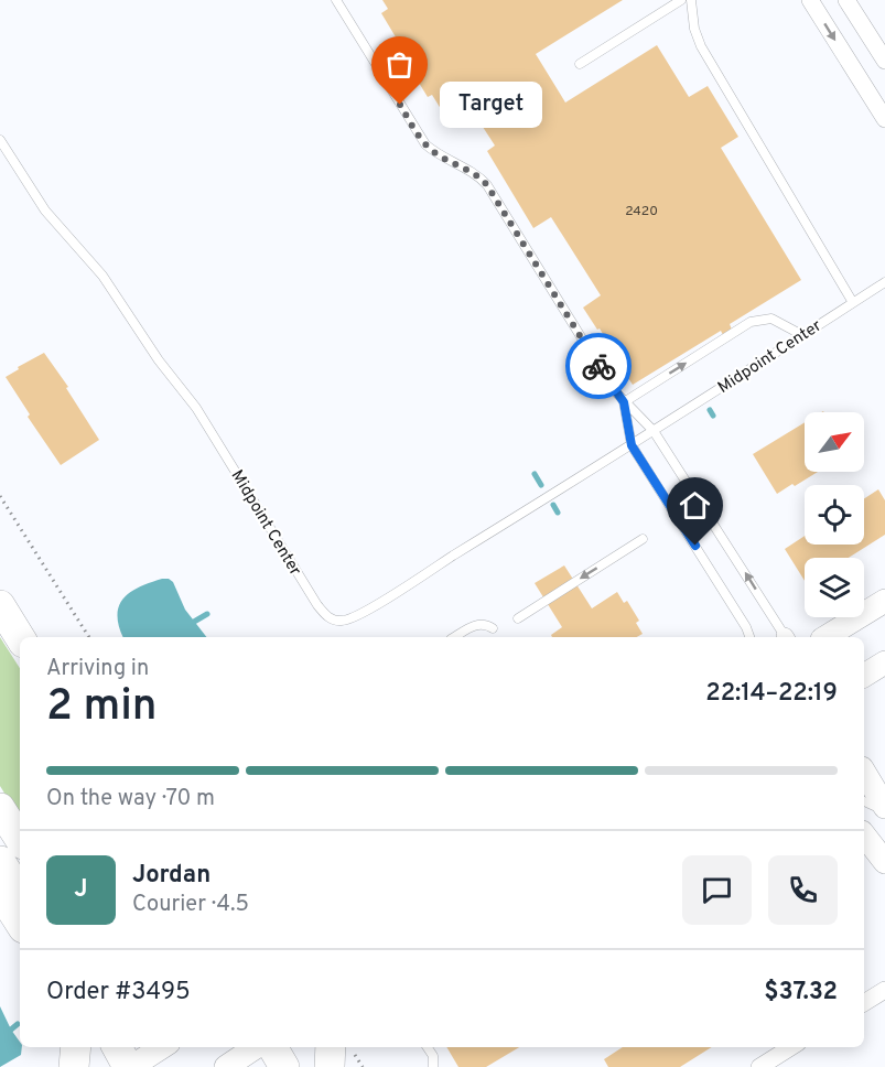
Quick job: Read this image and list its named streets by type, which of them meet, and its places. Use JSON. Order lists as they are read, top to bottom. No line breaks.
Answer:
{"streets":{"lane":["Midpoint Center"]},"places":["Target"],"house_numbers":["2420"],"north":"top right","page":{"bubble":"Target","heading":["2 min","Arriving in","22:14–22:19"],"panel":["Jordan","Courier · 4.5","Order #3495","$37.32"],"bar":"On the way · 70 m","round":"J"}}
